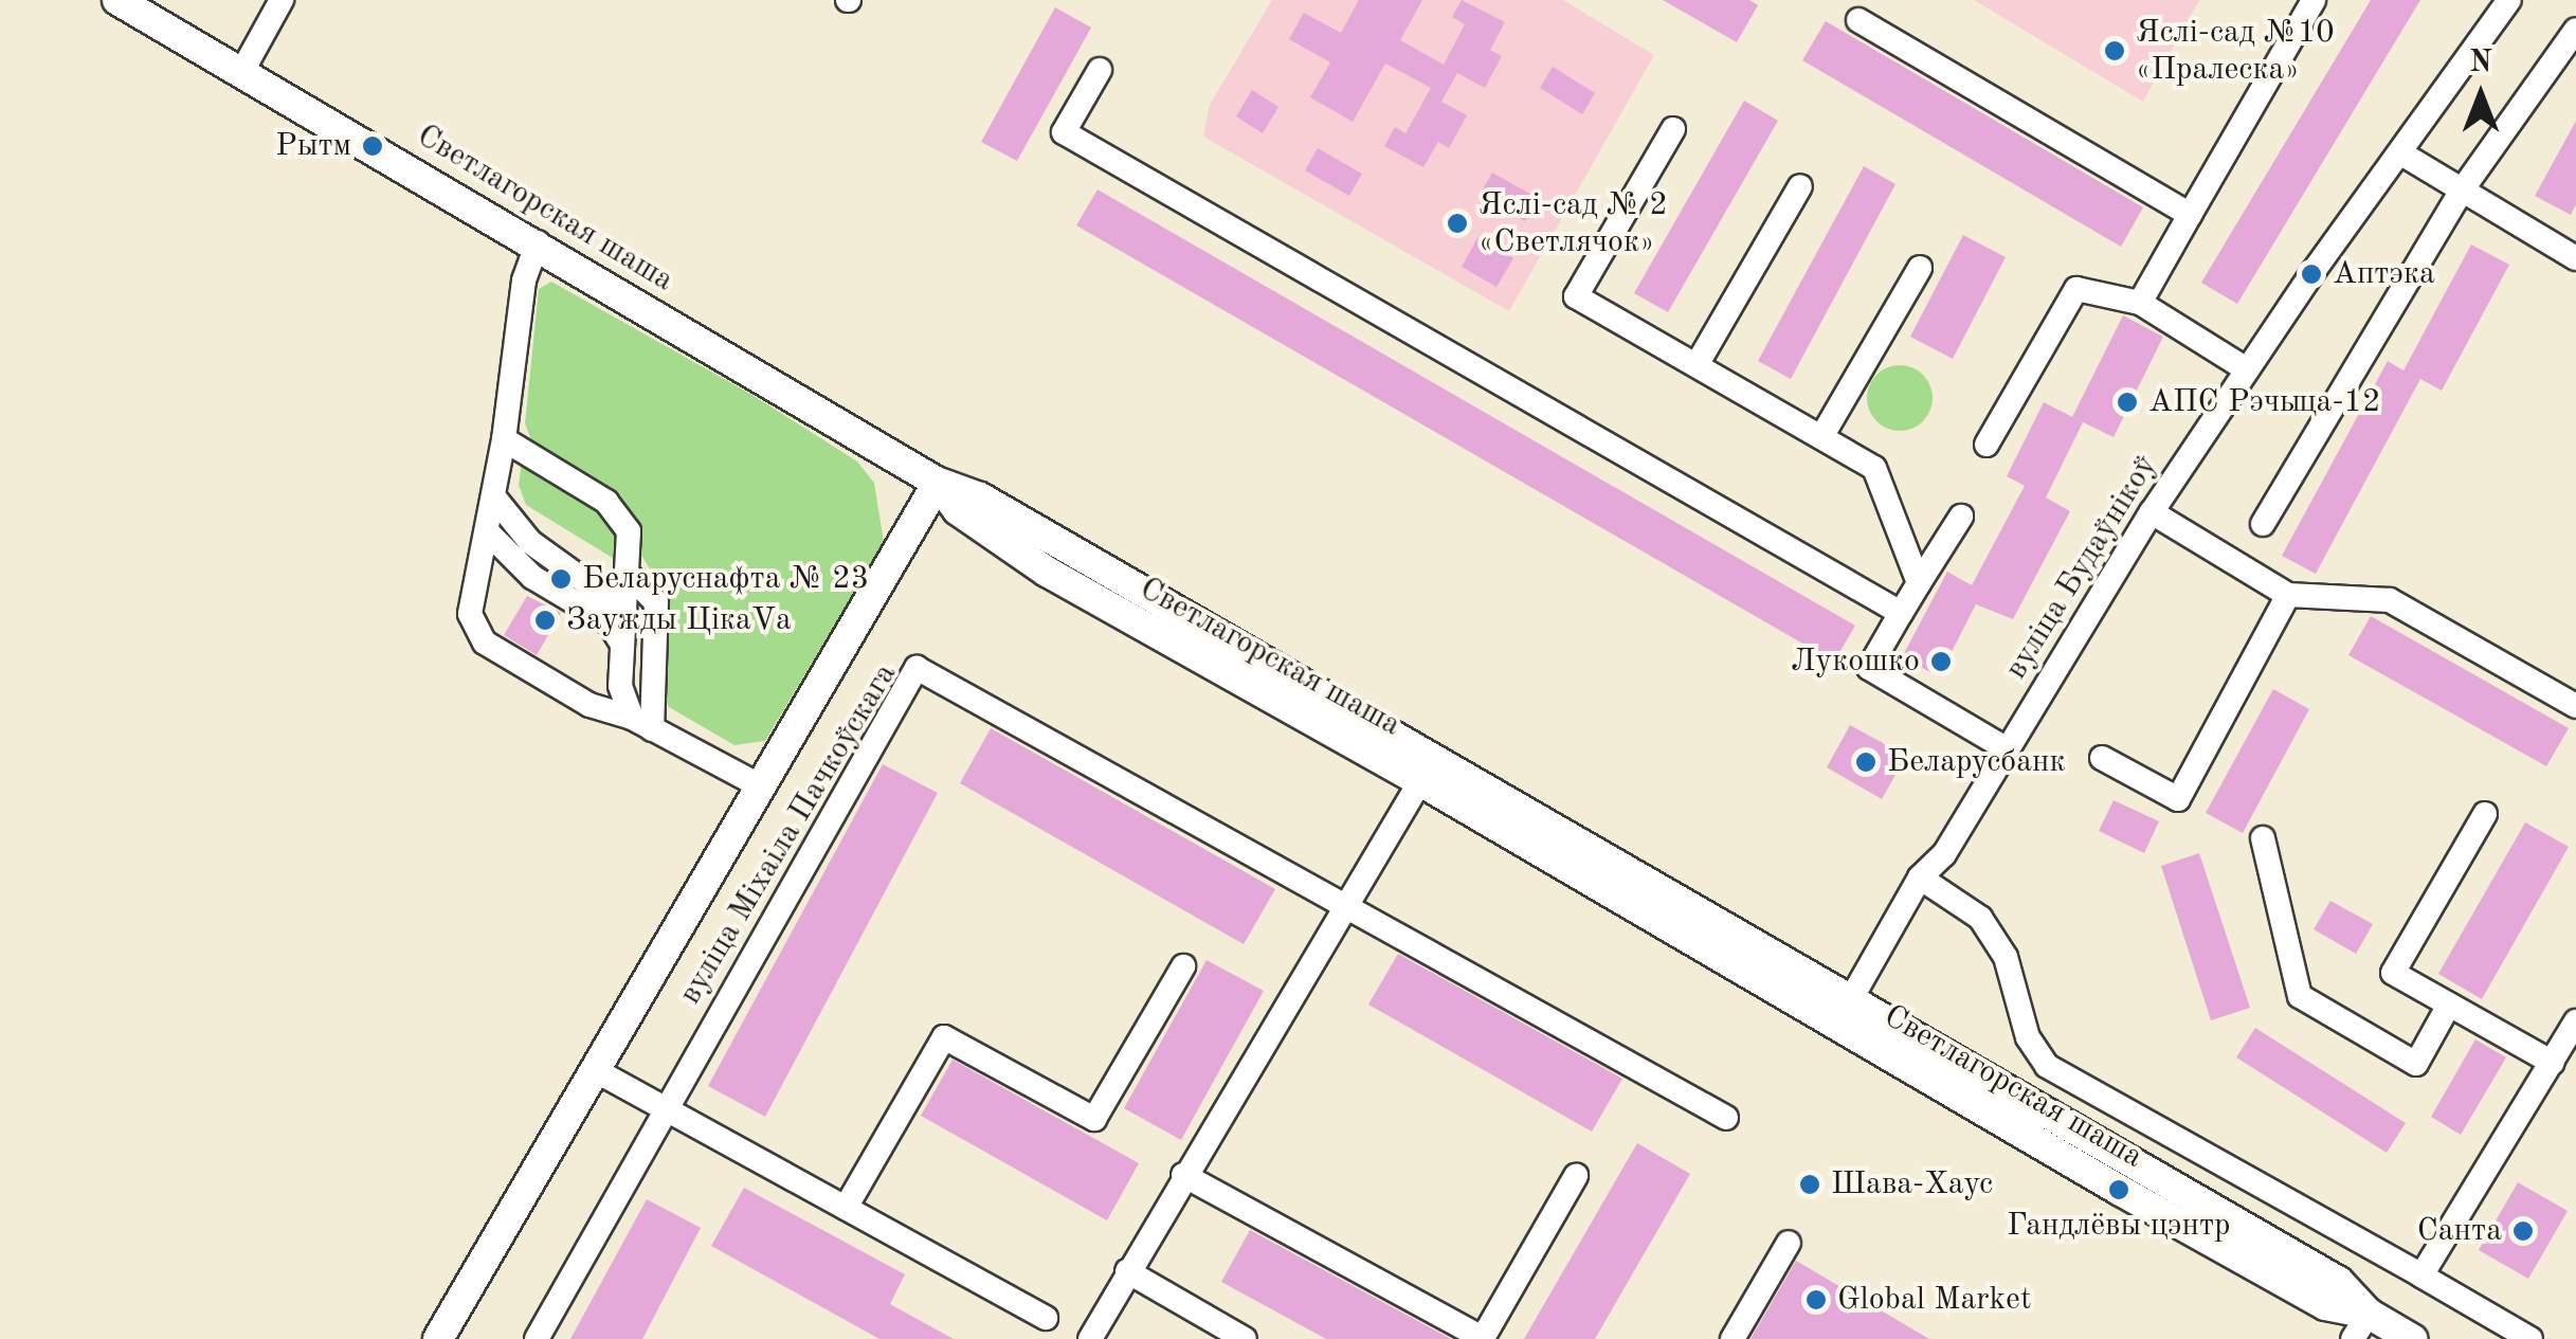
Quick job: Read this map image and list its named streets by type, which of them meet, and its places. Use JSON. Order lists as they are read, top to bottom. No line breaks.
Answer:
{"streets":{"main road":["Светлагорская шаша"],"street":["вуліца Будаўнікоў","вуліца Міхаіла Пачкоўскага"]},"crossings":[["Светлагорская шаша","вуліца Будаўнікоў"]],"places":["Яслі-сад №10 «Пралеска»","Рытм","Яслі-сад № 2 «Светлячок»","Аптэка","АПС Рэчыца-12","Беларуснафта № 23","Заужды ЦікаVа","Лукошко","Беларусбанк","Шава-Хаус","Гандлёвы цэнтр","Санта","Global Market"],"north":"top"}
